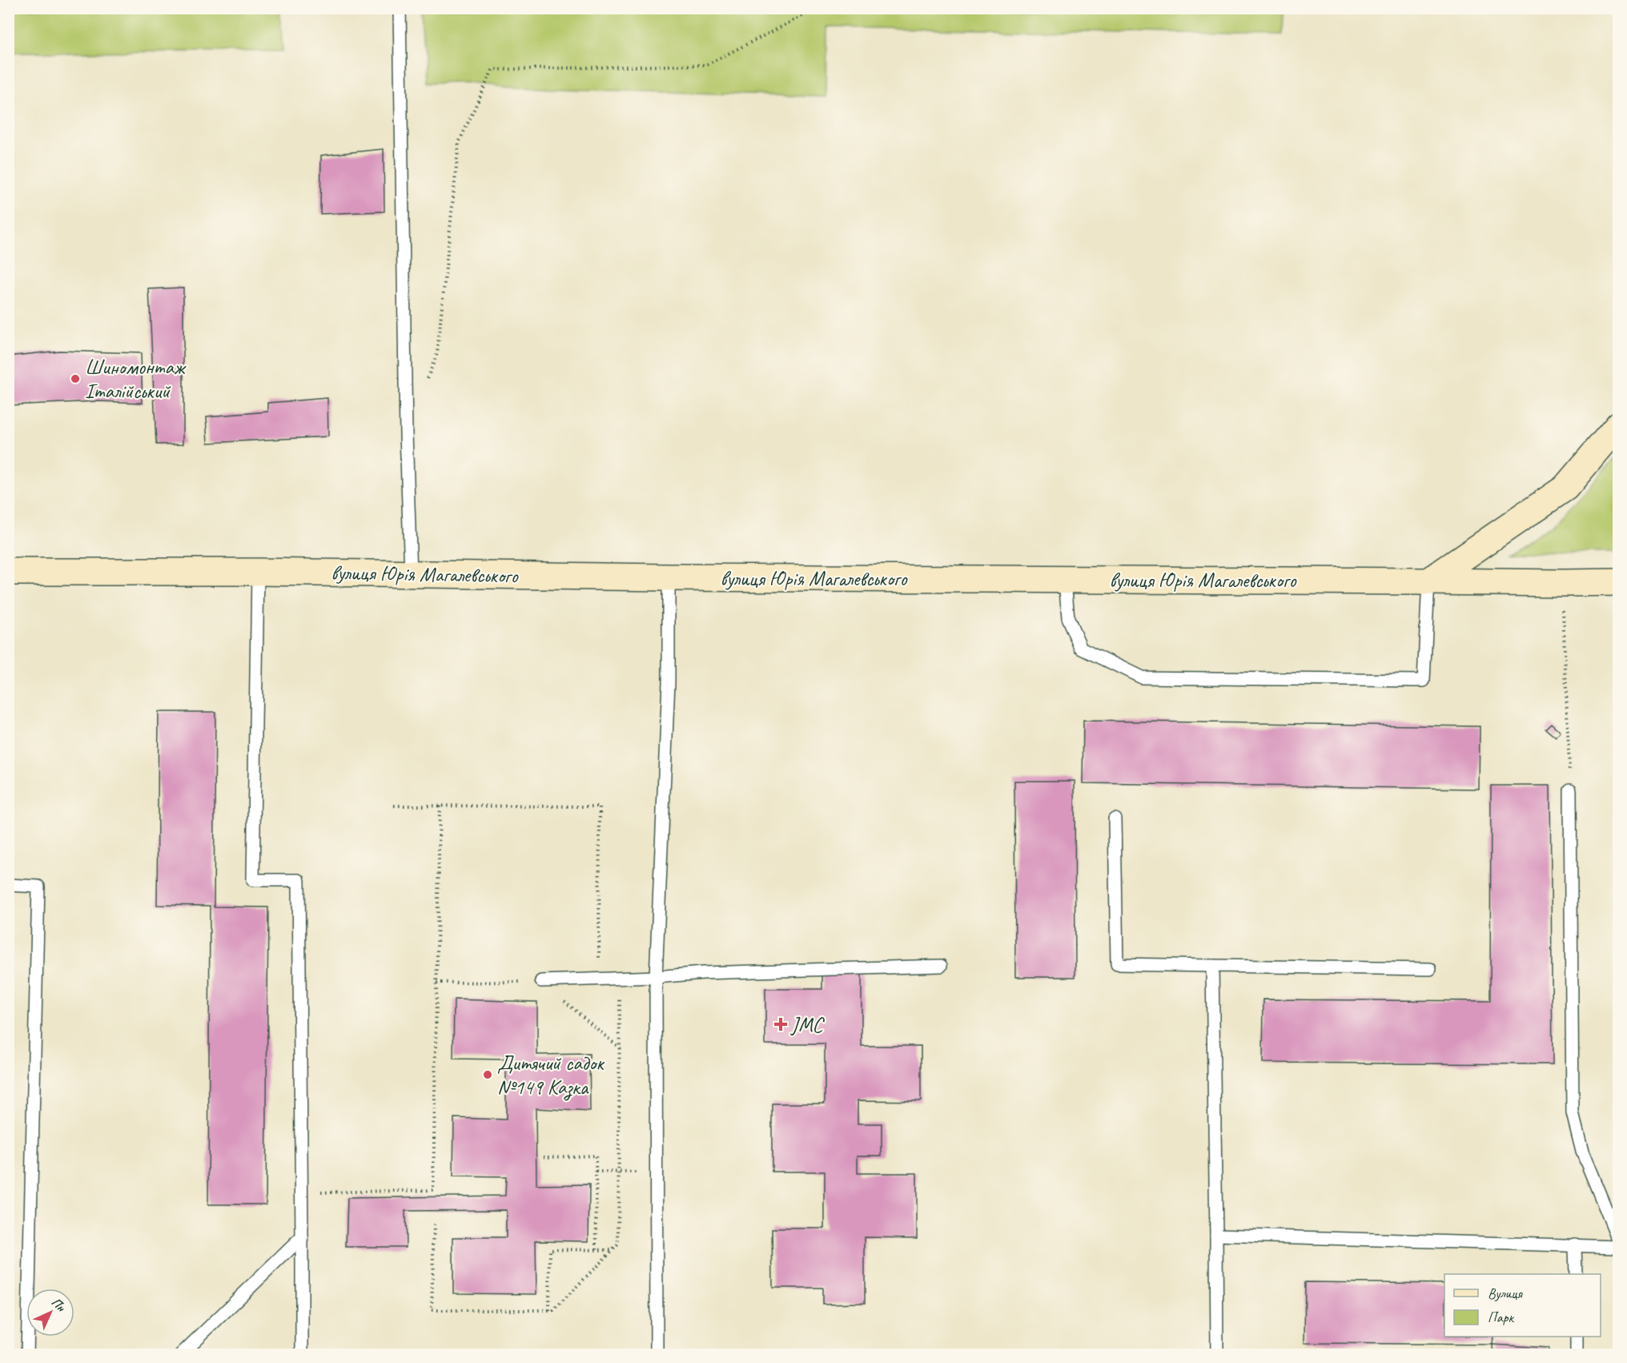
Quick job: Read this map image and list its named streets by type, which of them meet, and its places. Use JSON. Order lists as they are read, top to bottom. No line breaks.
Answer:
{"streets":{"street":["вулиця Юрія Магалевського"]},"places":{"other":["Шиномонтаж Італійський","Дитячий садок №149 Казка"],"health":["JMC"]},"legend":["Вулиця","Парк"],"north":"top right"}
